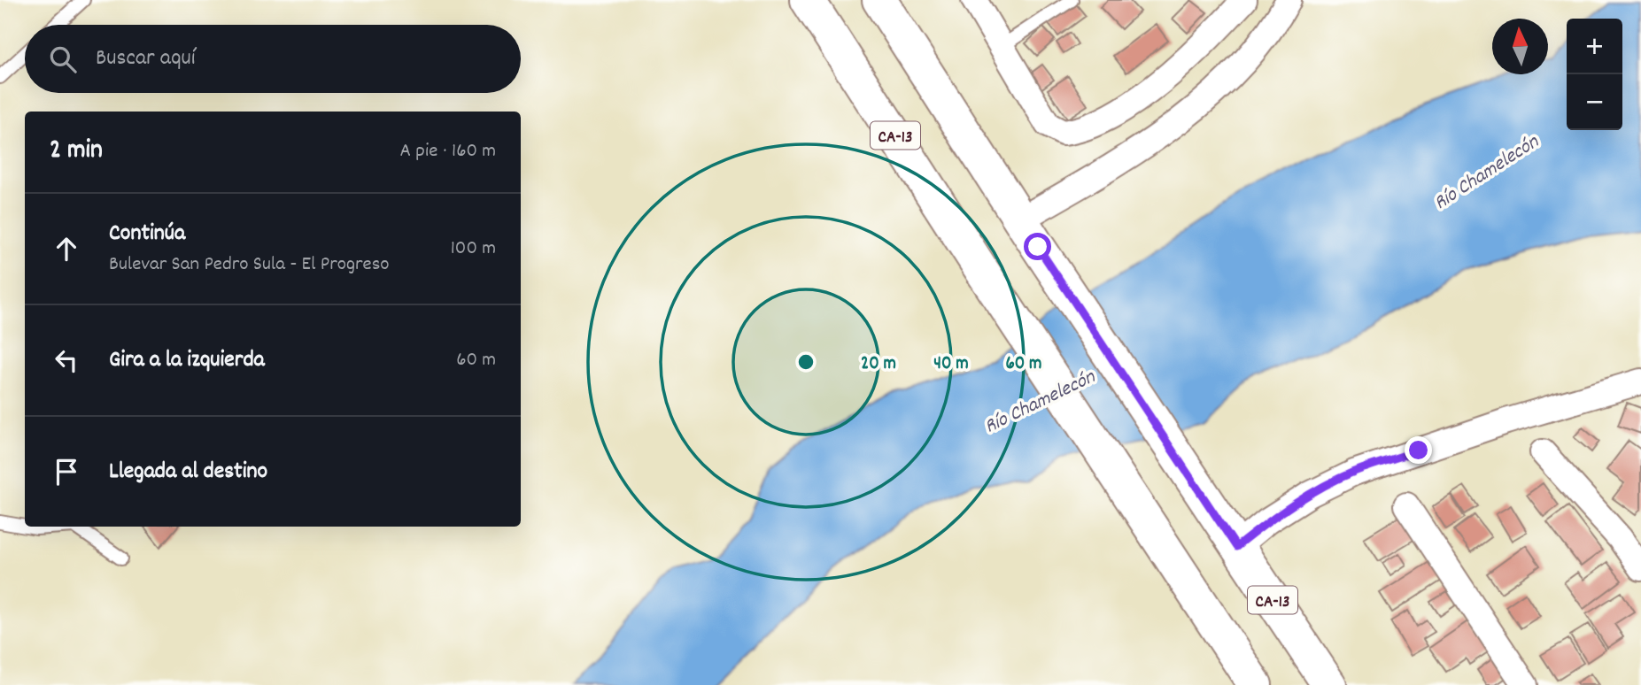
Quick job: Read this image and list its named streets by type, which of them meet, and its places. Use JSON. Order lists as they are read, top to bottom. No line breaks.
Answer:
{"streets":{"main road":["CA-13"]},"water":["Río Chamelecón"],"north":"top","page":{"map_buttons":["+","−"],"search":"Buscar aquí","heading":["2 min","A pie · 160 m"],"list":[["Continúa","Bulevar San Pedro Sula - El Progreso","100 m"],["Gira a la izquierda","60 m"],"Llegada al destino"]},"rings":["20 m","40 m","60 m"]}
